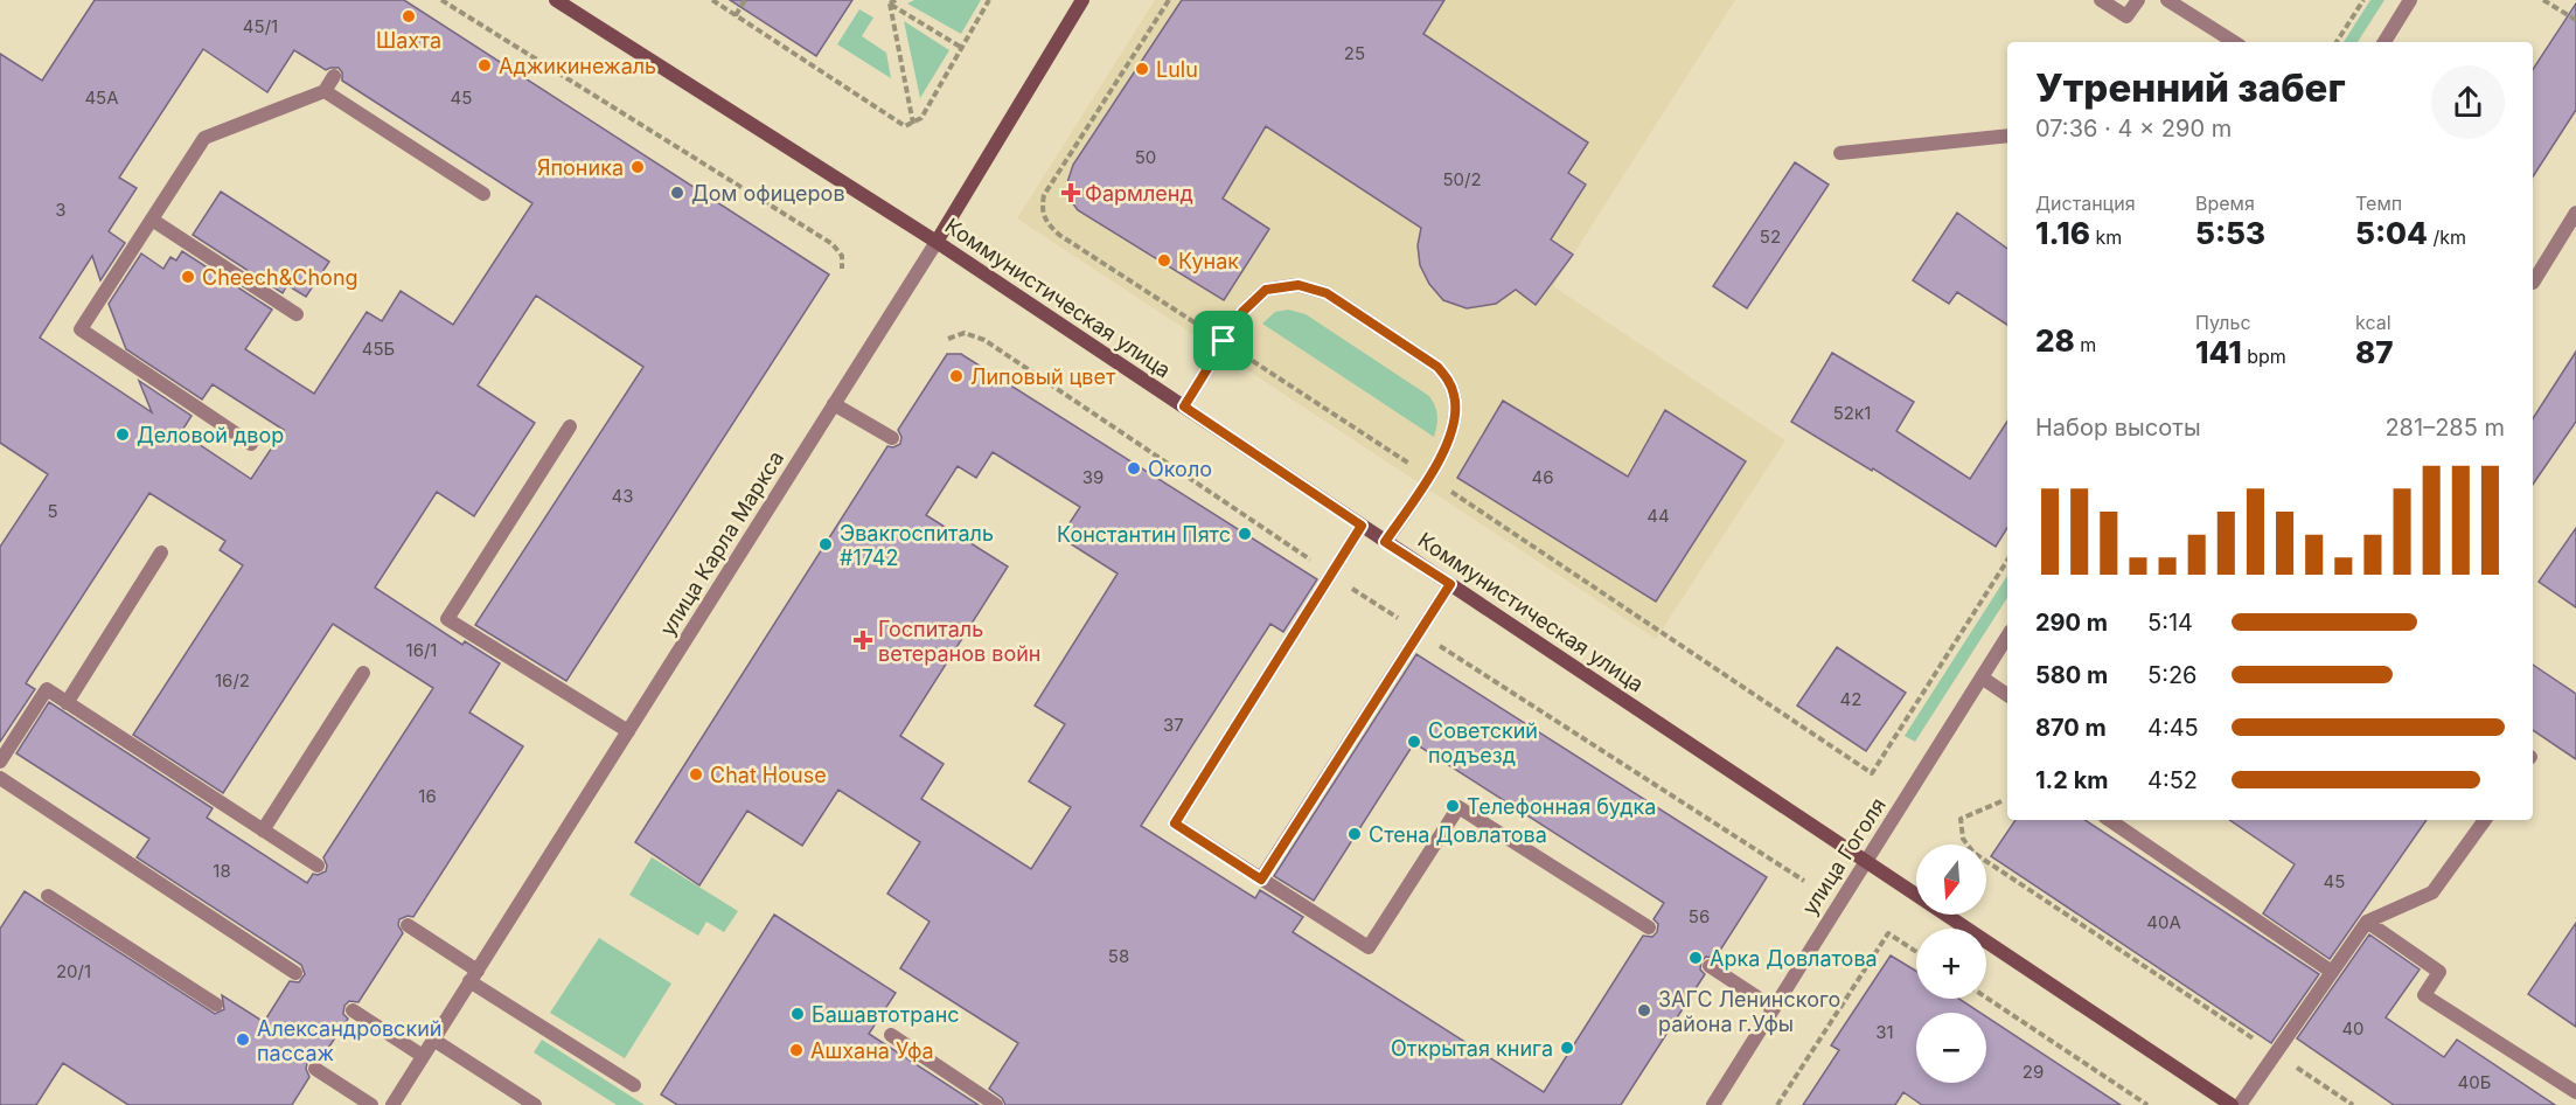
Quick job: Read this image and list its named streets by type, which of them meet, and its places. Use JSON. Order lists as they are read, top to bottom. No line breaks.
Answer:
{"streets":{"main road":["Коммунистическая улица","улица Карла Маркса"],"street":["улица Гоголя"]},"crossings":[["Коммунистическая улица","улица Карла Маркса"],["Коммунистическая улица","улица Гоголя"]],"places":{"other":["Шахта","Аджикинежаль","Lulu","Японика","Дом офицеров","Кунак","Cheech&Chong","Липовый цвет","Деловой двор","Около","Константин Пятс","Эвакгоспиталь #1742","Советский подъезд","Chat House","Телефонная будка","Стена Довлатова","Арка Довлатова","ЗАГС Ленинского района г.Уфы","Башавтотранс","Александровский пассаж","Открытая книга","Ашхана Уфа"],"health":["Фармленд","Госпиталь ветеранов войн"]},"house_numbers":["45/1","25","45А","45","50","50/2","3","52","45Б","52к1","39","46","43","5","44","16/1","16/2","42","37","16","18","45","56","40А","58","20/1","40","31","29","40Б"],"north":"bottom","page":{"heading":["Утренний забег","07:36 · 4 × 290 m"],"stats":[["Дистанция","1.16 km"],["Время","5:53"],["Темп","5:04 /km"],["28 m"],["Пульс","141 bpm"],["kcal","87"]],"chart":["Набор высоты","281–285 m"],"list":[{"name":"290 m","note":"5:14"},{"name":"580 m","note":"5:26"},{"name":"870 m","note":"4:45"},{"name":"1.2 km","note":"4:52"}],"map_buttons":["+","−"]}}
